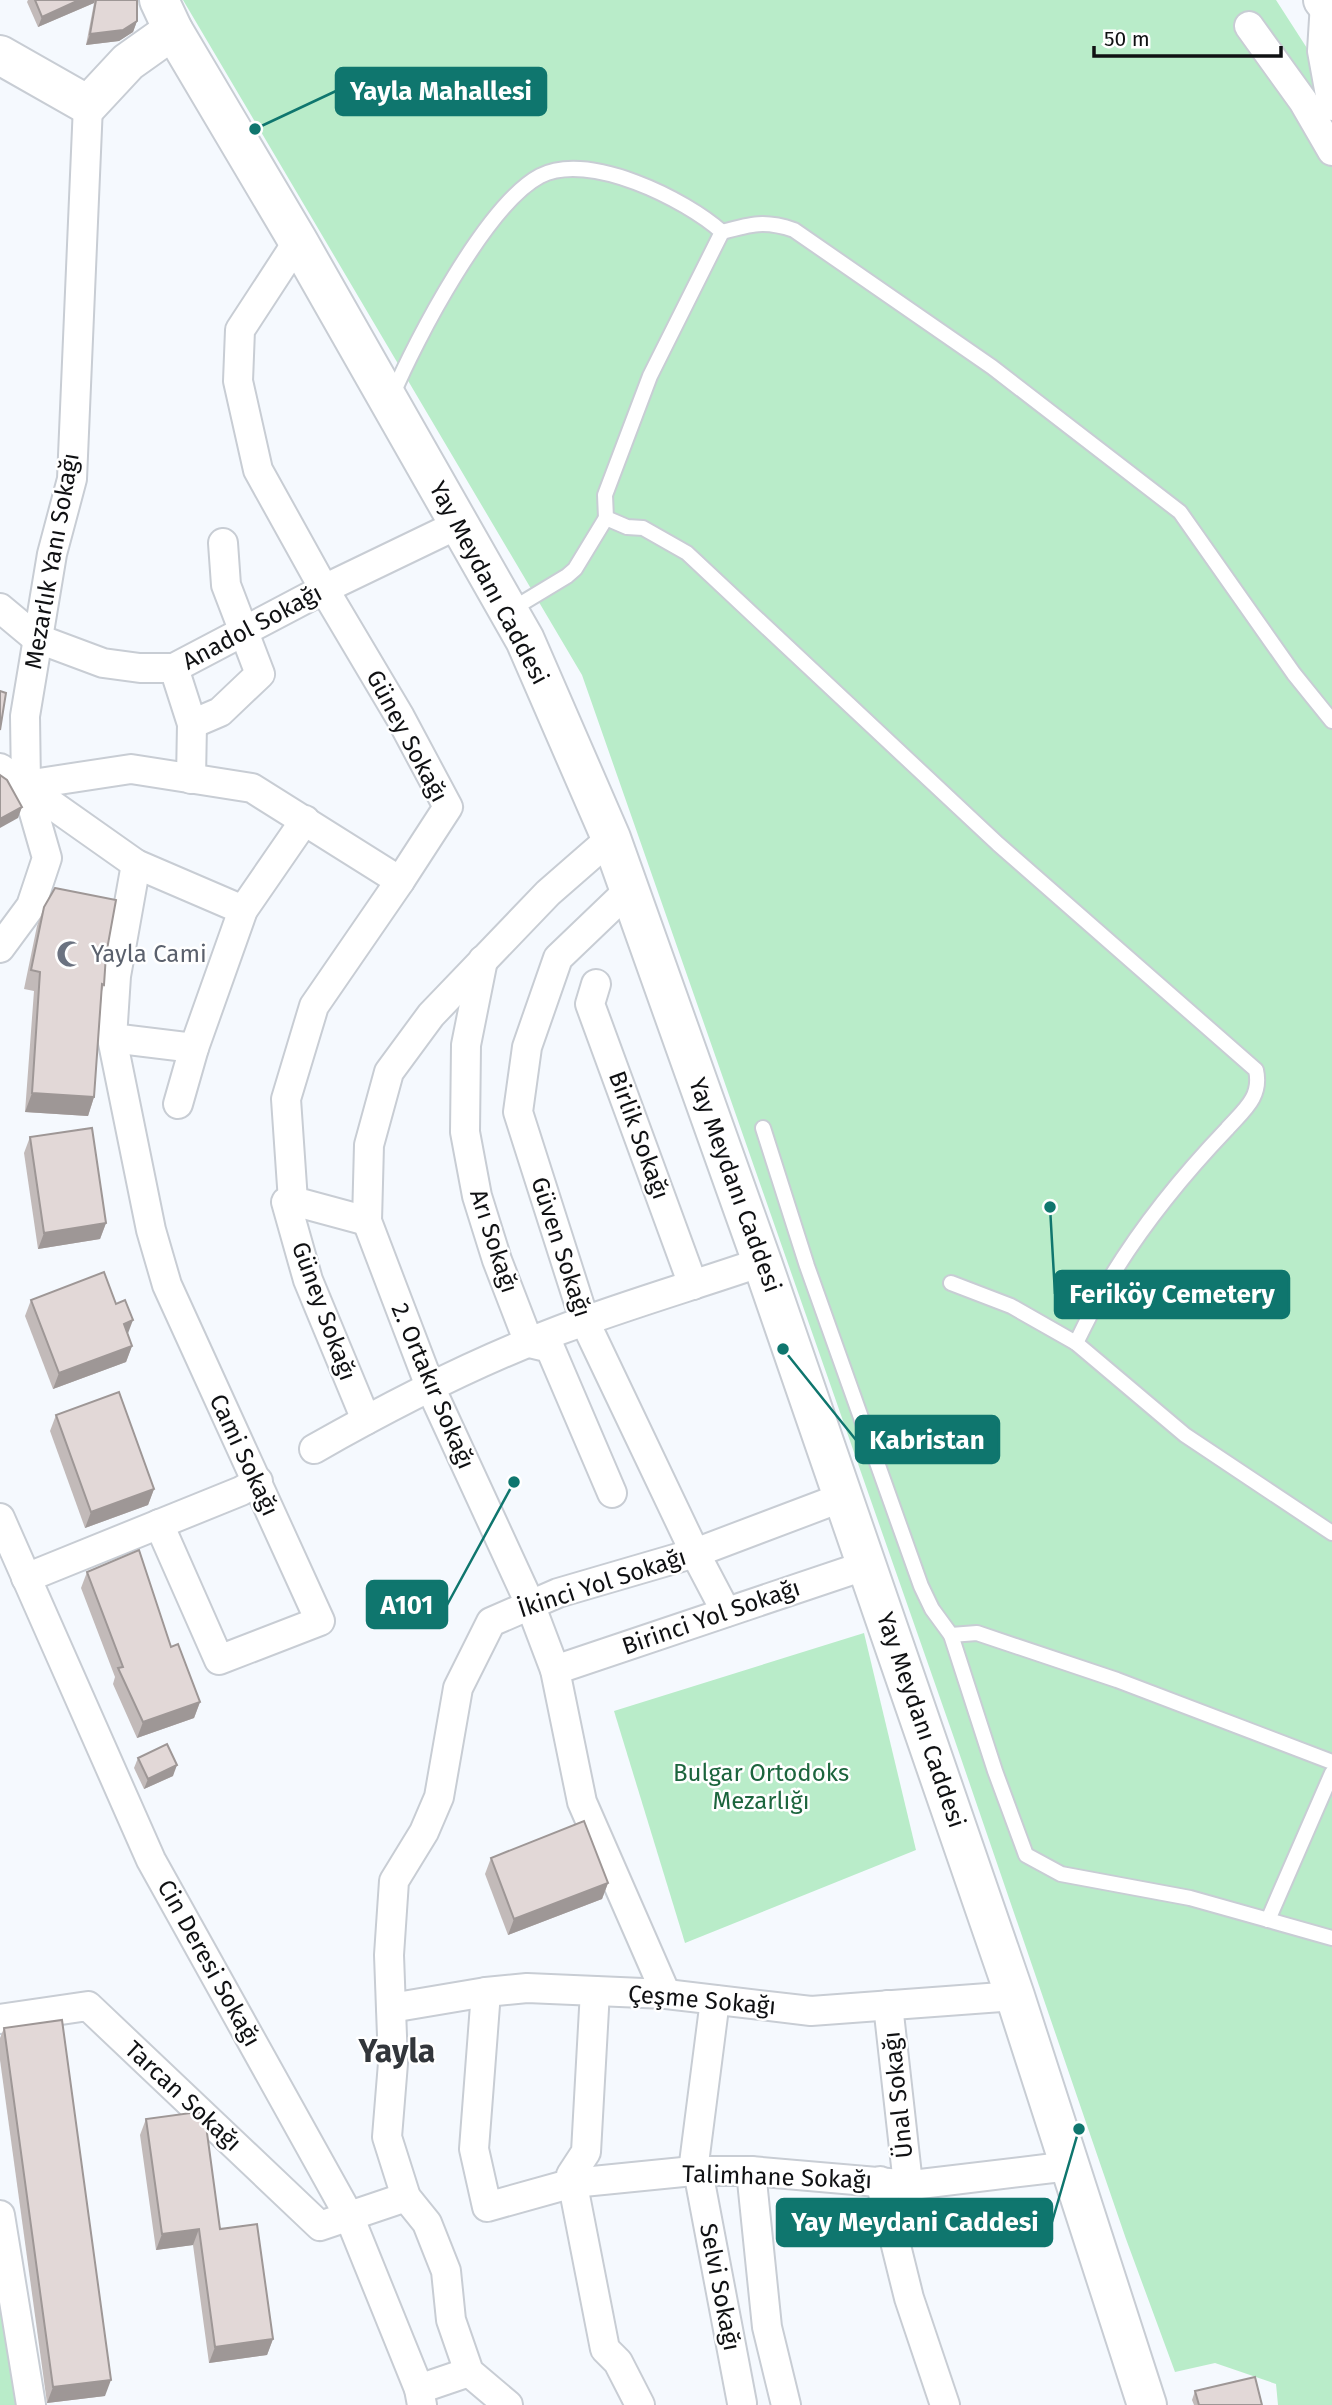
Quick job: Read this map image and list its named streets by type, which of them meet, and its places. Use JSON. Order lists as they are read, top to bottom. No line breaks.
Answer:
{"streets":{"street":["Mezarlık Yanı Sokağı","Yay Meydanı Caddesi","Anadol Sokağı","Güney Sokağı","Birlik Sokağı","Arı Sokağı","Güven Sokağı","2. Ortakır Sokağı","Cami Sokağı","İkinci Yol Sokağı","Birinci Yol Sokağı","Cin Deresi Sokağı","Çeşme Sokağı","Ünal Sokağı","Tarcan Sokağı","Talimhane Sokağı","Selvi Sokağı"]},"crossings":[["Mezarlık Yanı Sokağı","Anadol Sokağı"],["Yay Meydanı Caddesi","Anadol Sokağı"],["Yay Meydanı Caddesi","Güney Sokağı"],["Yay Meydanı Caddesi","Güven Sokağı"],["Yay Meydanı Caddesi","2. Ortakır Sokağı"],["Yay Meydanı Caddesi","İkinci Yol Sokağı"],["Yay Meydanı Caddesi","Birinci Yol Sokağı"],["Yay Meydanı Caddesi","Çeşme Sokağı"],["Yay Meydanı Caddesi","Talimhane Sokağı"],["Anadol Sokağı","Güney Sokağı"],["Güney Sokağı","2. Ortakır Sokağı"],["Arı Sokağı","2. Ortakır Sokağı"],["Güven Sokağı","İkinci Yol Sokağı"],["Güven Sokağı","Birinci Yol Sokağı"],["2. Ortakır Sokağı","İkinci Yol Sokağı"],["2. Ortakır Sokağı","Birinci Yol Sokağı"],["2. Ortakır Sokağı","Çeşme Sokağı"],["İkinci Yol Sokağı","Çeşme Sokağı"],["Cin Deresi Sokağı","Tarcan Sokağı"],["Çeşme Sokağı","Ünal Sokağı"],["Çeşme Sokağı","Talimhane Sokağı"],["Çeşme Sokağı","Selvi Sokağı"],["Ünal Sokağı","Talimhane Sokağı"],["Talimhane Sokağı","Selvi Sokağı"]],"districts":["Yayla"],"parks":["Bulgar Ortodoks Mezarlığı"],"places":{"other":["Yayla Mahallesi","Feriköy Cemetery","Kabristan","A101","Yay Meydani Caddesi"],"mosque":["Yayla Cami"]},"scale_bar":"50 m"}
